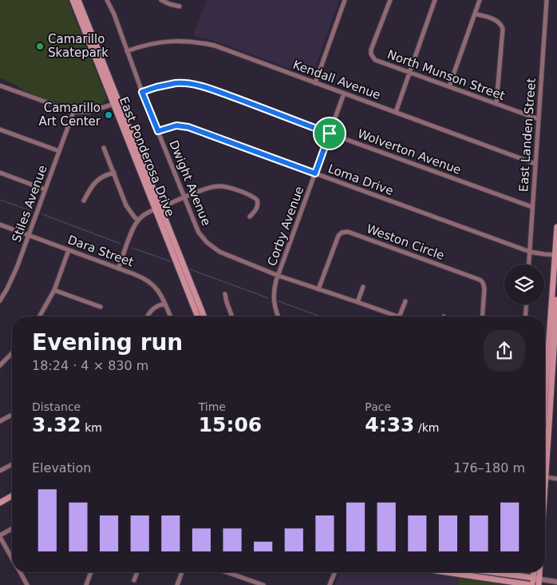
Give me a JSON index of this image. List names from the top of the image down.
{
  "streets": {
    "main road": ["East Ponderosa Drive"],
    "street": [
      "North Munson Street",
      "Kendall Avenue",
      "East Landen Street",
      "Wolverton Avenue",
      "Loma Drive",
      "Dwight Avenue",
      "Stiles Avenue",
      "Corby Avenue",
      "Weston Circle",
      "Dara Street"
    ]
  },
  "crossings": [
    ["North Munson Street", "East Landen Street"],
    ["Kendall Avenue", "East Landen Street"],
    ["Kendall Avenue", "Dwight Avenue"],
    ["Kendall Avenue", "Corby Avenue"],
    ["East Landen Street", "Wolverton Avenue"],
    ["East Landen Street", "Loma Drive"],
    ["Wolverton Avenue", "Dwight Avenue"],
    ["Wolverton Avenue", "Corby Avenue"],
    ["Loma Drive", "Dwight Avenue"],
    ["Loma Drive", "Corby Avenue"],
    ["Dwight Avenue", "Corby Avenue"],
    ["Dwight Avenue", "Weston Circle"],
    ["Stiles Avenue", "Dara Street"]
  ],
  "places": ["Camarillo Skatepark", "Camarillo Art Center"],
  "page": {
    "heading": ["Evening run", "18:24 · 4 × 830 m"],
    "stats": [
      ["Distance", "3.32 km"],
      ["Time", "15:06"],
      ["Pace", "4:33 /km"]
    ],
    "chart": ["Elevation", "176–180 m"]
  }
}
